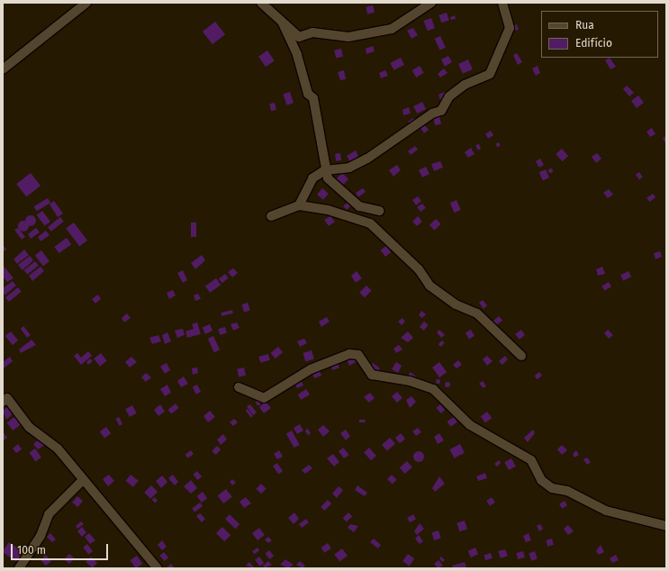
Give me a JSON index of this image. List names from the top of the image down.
{
  "legend": ["Rua", "Edifício"],
  "scale_bar": "100 m"
}
